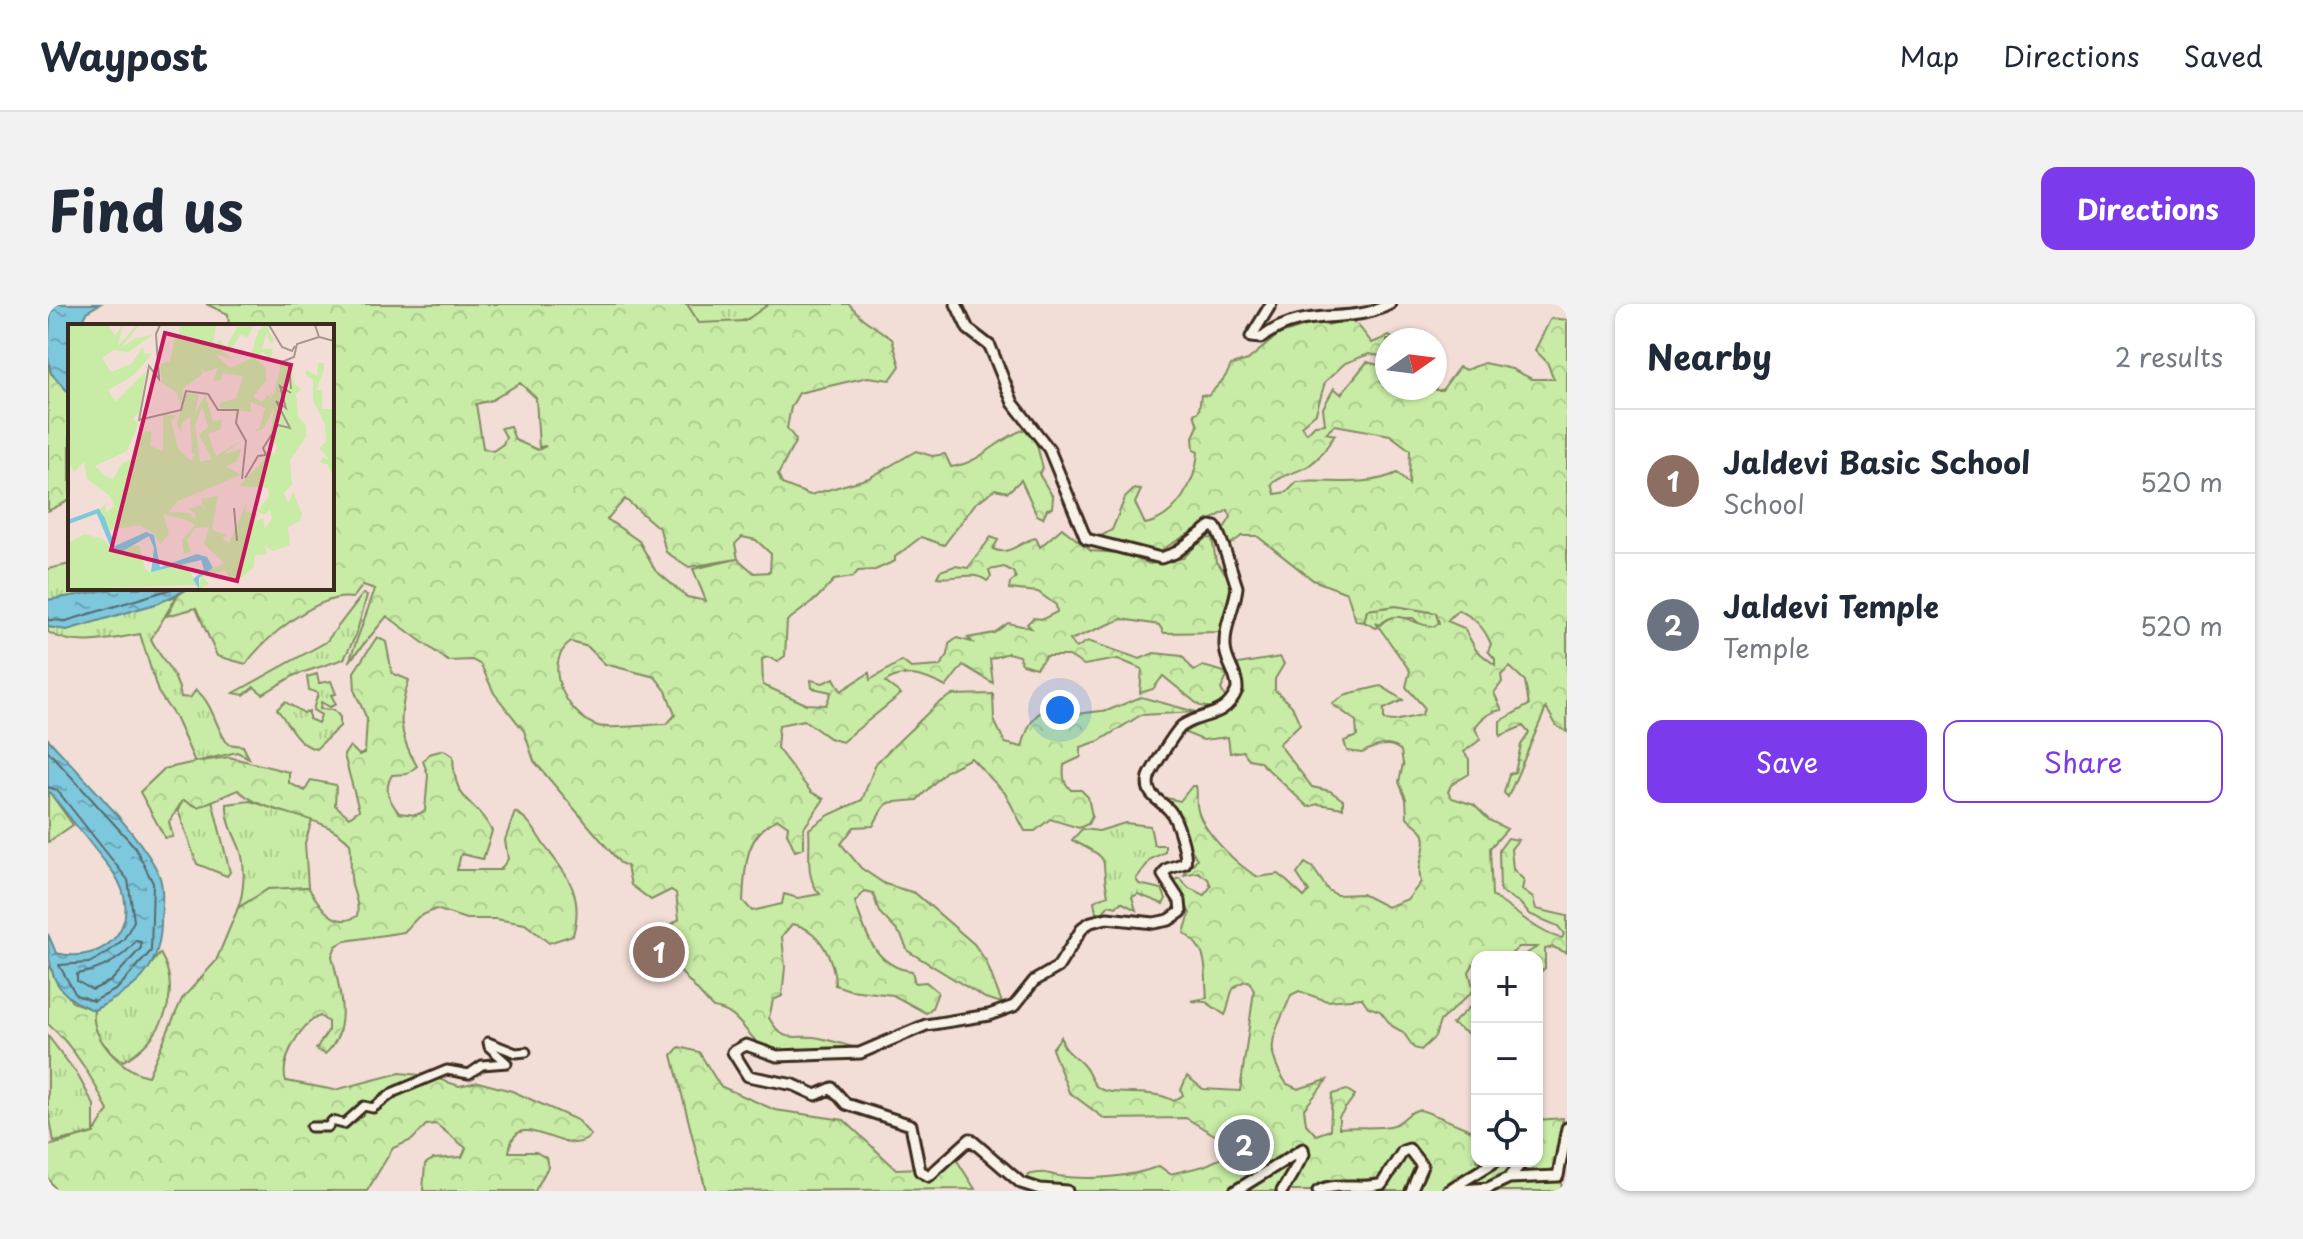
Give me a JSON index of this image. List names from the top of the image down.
{
  "north": "right",
  "page": {
    "header": "Waypost",
    "nav": ["Map", "Directions", "Saved"],
    "title": "Find us",
    "buttons": [
      "Directions",
      ["Save", "Share"]
    ],
    "heading": ["Nearby", "2 results"],
    "list": [
      {
        "mark": "1",
        "name": "Jaldevi Basic School",
        "note": "School",
        "value": "520 m"
      },
      {
        "mark": "2",
        "name": "Jaldevi Temple",
        "note": "Temple",
        "value": "520 m"
      }
    ],
    "pins": ["1", "2"],
    "map_buttons": ["+", "−"]
  }
}
